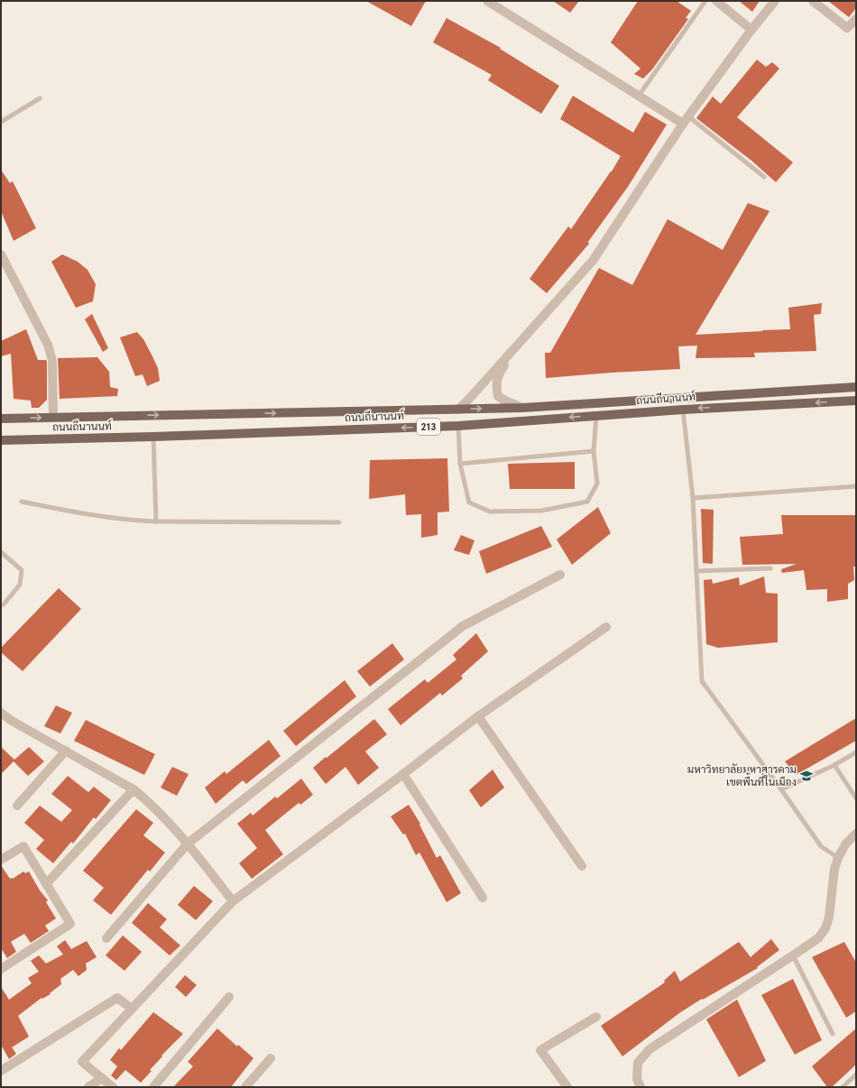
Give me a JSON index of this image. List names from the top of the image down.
{
  "streets": {
    "main road": ["ถนนถีนานนท์", "213"]
  },
  "places": {
    "school or university": ["มหาวิทยาลัยมหาสารคาม เขตพื้นที่ในเมือง"]
  }
}
